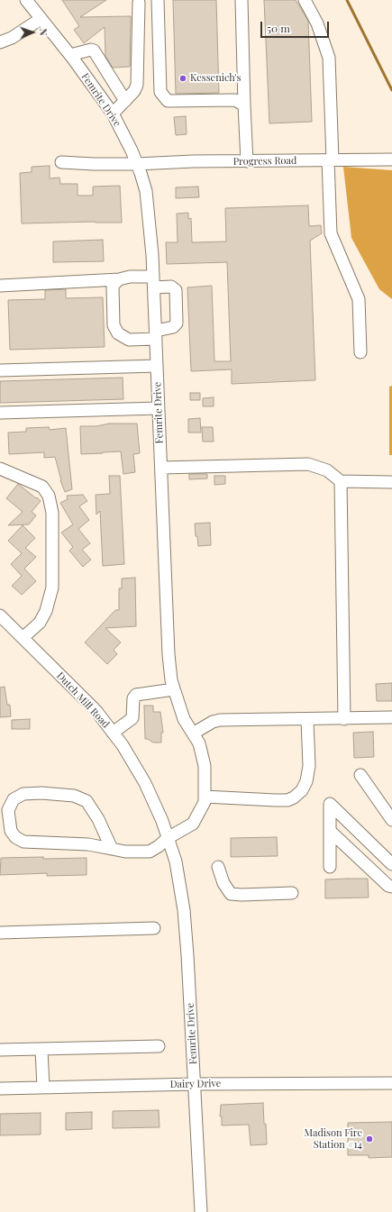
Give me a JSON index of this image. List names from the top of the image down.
{
  "streets": {
    "street": [
      "Femrite Drive",
      "Progress Road",
      "Dutch Mill Road",
      "Dairy Drive"
    ]
  },
  "crossings": [
    ["Femrite Drive", "Progress Road"],
    ["Femrite Drive", "Dutch Mill Road"],
    ["Femrite Drive", "Dairy Drive"]
  ],
  "places": ["Kessenich's", "Madison Fire Station #14"],
  "scale_bar": "50 m",
  "north": "right"
}
